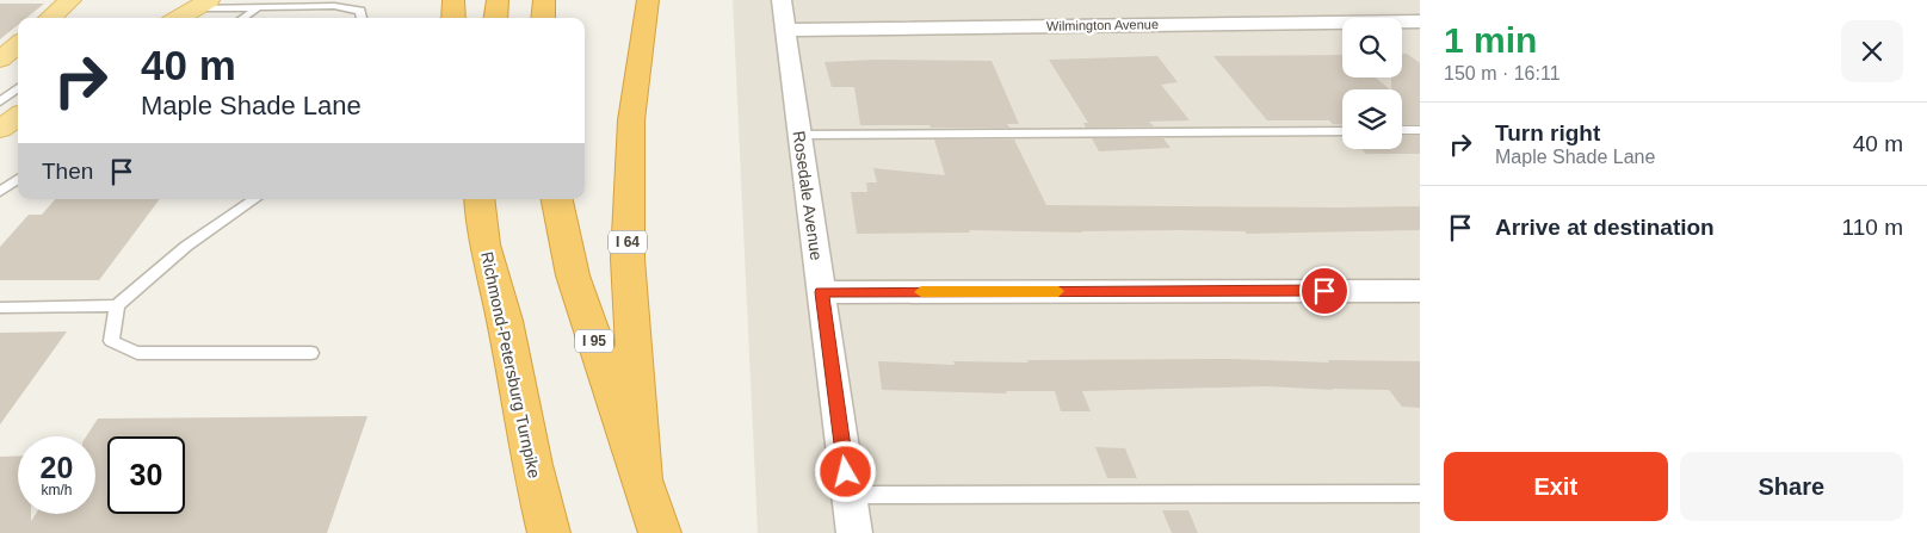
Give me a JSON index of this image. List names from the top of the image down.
{
  "streets": {
    "highway": ["I 64", "I 95", "Richmond-Petersburg Turnpike"],
    "street": ["Wilmington Avenue", "Rosedale Avenue"]
  },
  "crossings": [
    ["Wilmington Avenue", "Rosedale Avenue"],
    ["I 64", "I 95"]
  ],
  "page": {
    "heading": ["1 min", "150 m · 16:11"],
    "turn": ["40 m", "Maple Shade Lane"],
    "list": [
      {
        "name": "Turn right",
        "note": "Maple Shade Lane",
        "value": "40 m"
      },
      {
        "name": "Arrive at destination",
        "value": "110 m"
      }
    ],
    "then": "Then",
    "speed": "20 km/h",
    "limit": "30",
    "buttons": ["Exit", "Share"]
  }
}
